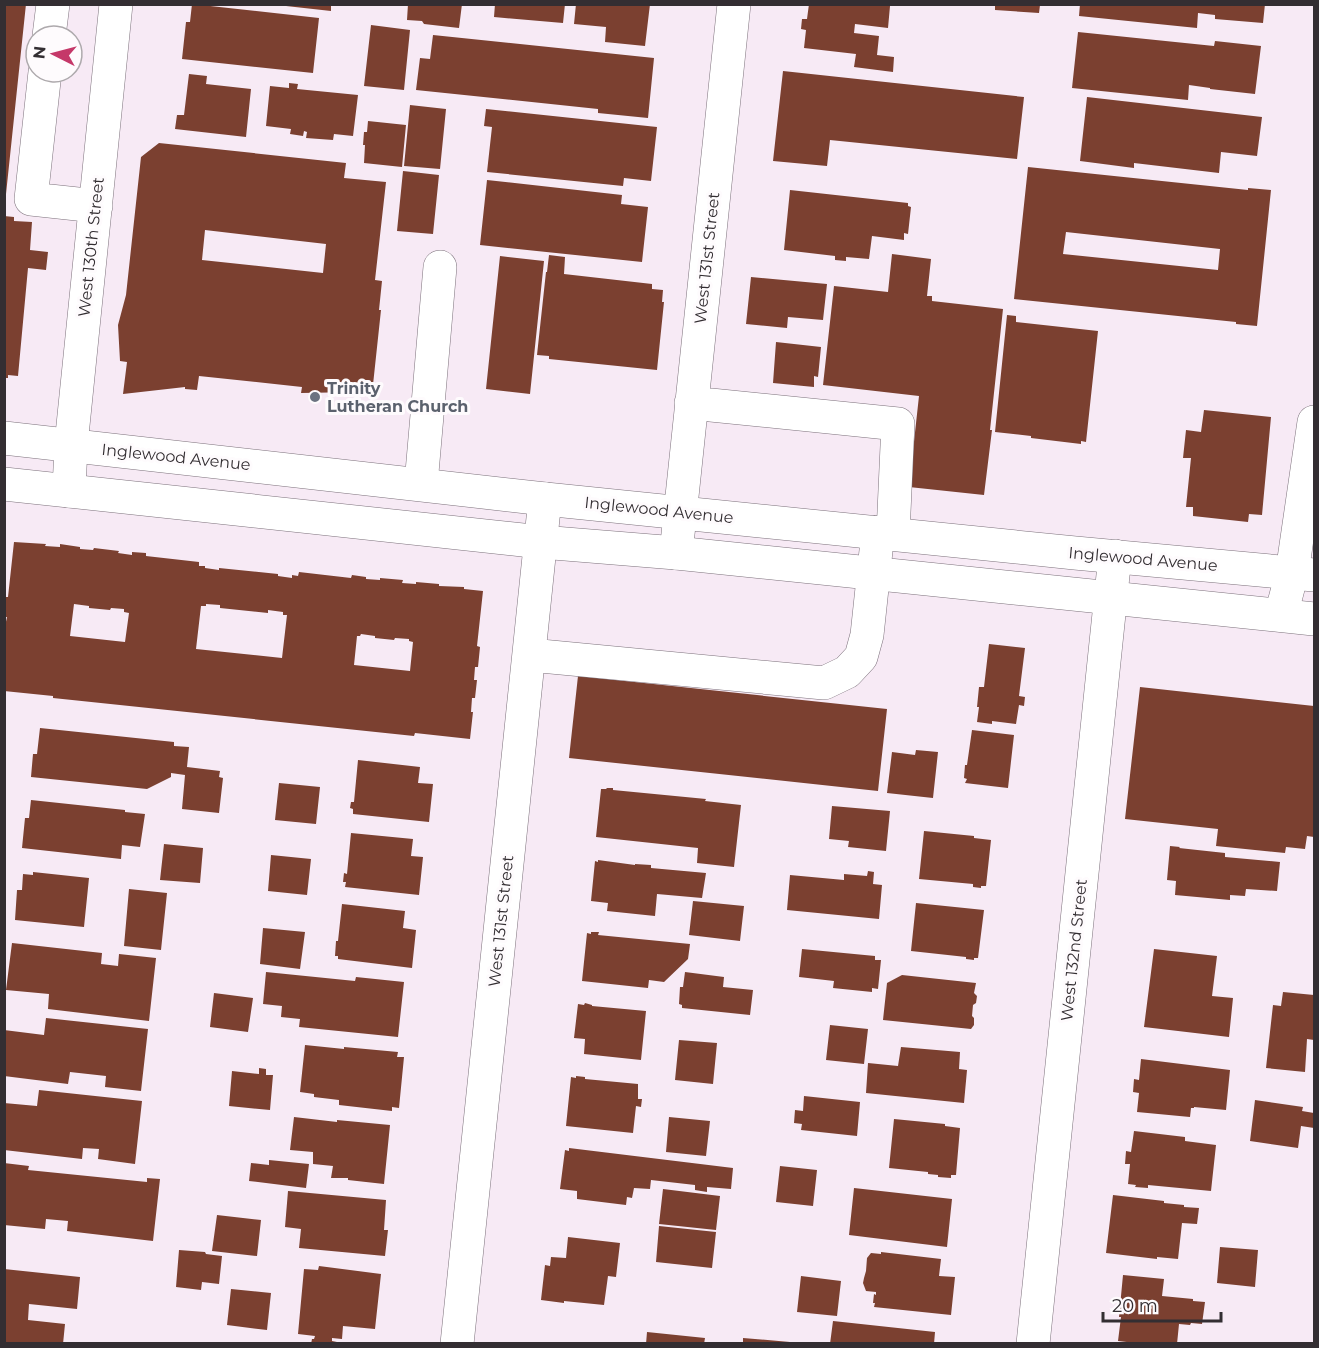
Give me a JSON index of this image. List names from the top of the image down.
{
  "streets": {
    "street": [
      "West 130th Street",
      "West 131st Street",
      "Inglewood Avenue",
      "West 132nd Street"
    ]
  },
  "crossings": [
    ["West 130th Street", "Inglewood Avenue"],
    ["West 131st Street", "Inglewood Avenue"],
    ["Inglewood Avenue", "West 132nd Street"]
  ],
  "places": ["Trinity Lutheran Church"],
  "scale_bar": "20 m",
  "north": "left"
}
